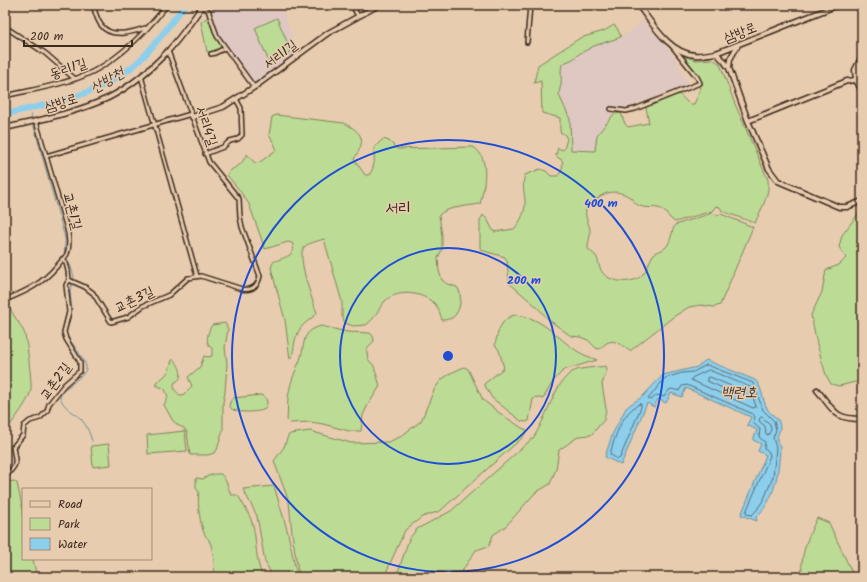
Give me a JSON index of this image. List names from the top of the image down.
{
  "streets": {
    "street": [
      "삼방로",
      "서리1길",
      "동리1길",
      "서리4길",
      "교촌1길",
      "교촌3길",
      "교촌2길"
    ]
  },
  "crossings": [
    ["삼방로", "서리4길"],
    ["삼방로", "교촌1길"],
    ["서리1길", "서리4길"],
    ["서리1길", "교촌1길"],
    ["서리4길", "교촌3길"],
    ["교촌1길", "교촌2길"],
    ["교촌3길", "교촌2길"]
  ],
  "districts": ["서리"],
  "water": ["산방천", "백련호"],
  "legend": ["Road", "Park", "Water"],
  "scale_bar": "200 m",
  "rings": ["400 m", "200 m"]
}
